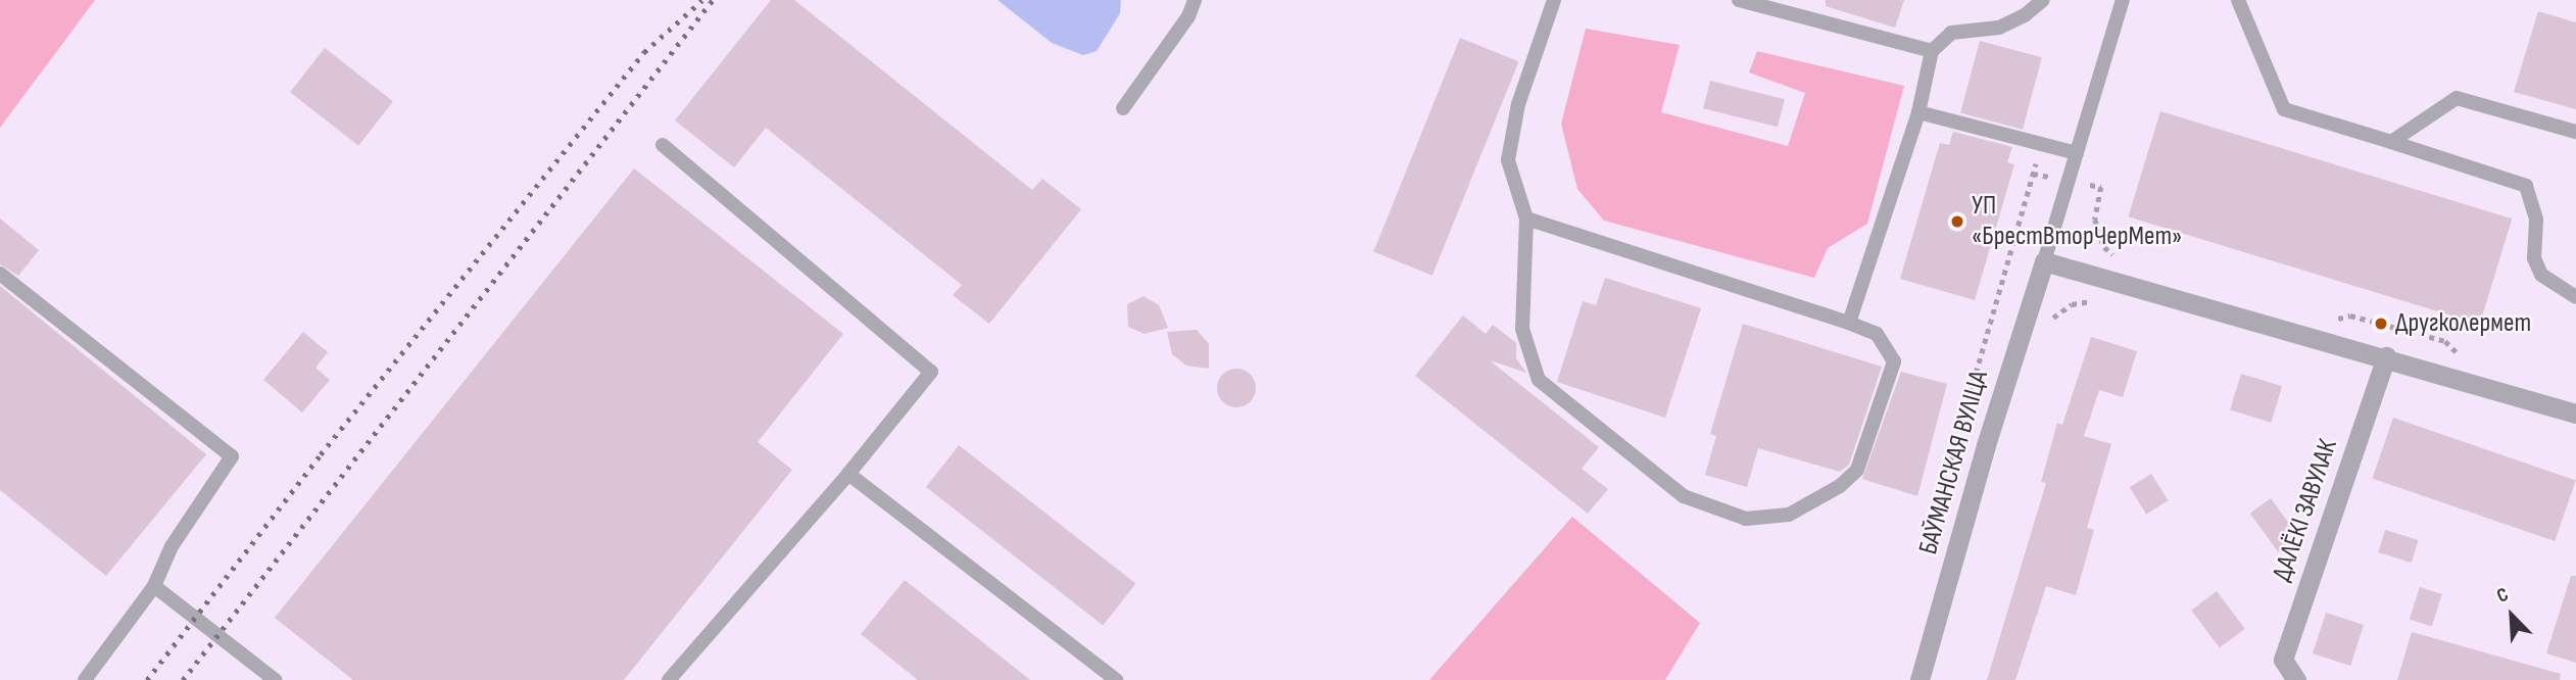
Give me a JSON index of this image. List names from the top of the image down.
{
  "streets": {
    "street": ["БАЎМАНСКАЯ ВУЛІЦА", "ДАЛЁКІ ЗАВУЛАК"]
  },
  "places": ["УП «БрестВторЧерМет»", "Другколермет"],
  "north": "top left"
}
